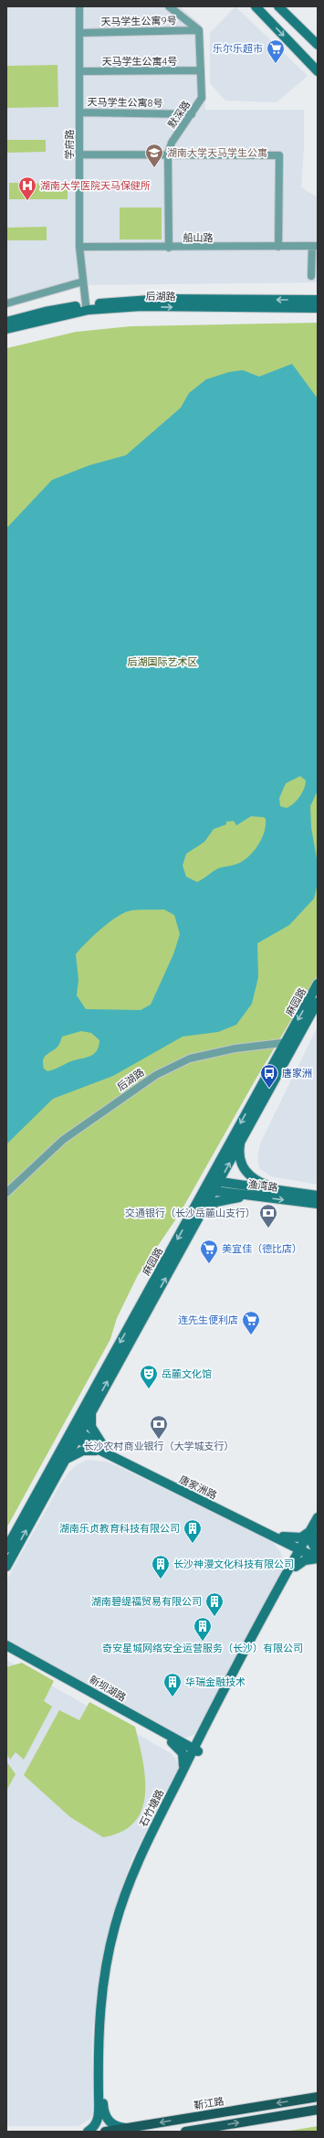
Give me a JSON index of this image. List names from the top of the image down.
{
  "streets": {
    "main road": [
      "后湖路",
      "麻园路",
      "渔湾路",
      "唐家洲路",
      "新坝湖路",
      "石竹塘路",
      "靳江路"
    ],
    "street": [
      "天马学生公寓9号",
      "天马学生公寓4号",
      "天马学生公寓8号",
      "默深路",
      "学府路",
      "船山路"
    ]
  },
  "crossings": [
    ["天马学生公寓9号", "默深路"],
    ["天马学生公寓9号", "学府路"],
    ["天马学生公寓4号", "默深路"],
    ["天马学生公寓4号", "学府路"],
    ["天马学生公寓8号", "默深路"],
    ["天马学生公寓8号", "学府路"],
    ["默深路", "船山路"],
    ["学府路", "船山路"],
    ["学府路", "后湖路"],
    ["后湖路", "麻园路"],
    ["麻园路", "渔湾路"],
    ["麻园路", "唐家洲路"],
    ["唐家洲路", "石竹塘路"],
    ["新坝湖路", "石竹塘路"],
    ["石竹塘路", "靳江路"]
  ],
  "parks": ["后湖国际艺术区"],
  "places": {
    "supermarket": ["乐尔乐超市", "美宜佳（德比店）", "连先生便利店"],
    "school or university": ["湖南大学天马学生公寓"],
    "hospital": ["湖南大学医院天马保健所"],
    "bus stop": ["唐家洲"],
    "bank": ["交通银行（长沙岳麓山支行）", "长沙农村商业银行（大学城支行）"],
    "theatre": ["岳麓文化馆"],
    "building": [
      "湖南乐贞教育科技有限公司",
      "长沙神漫文化科技有限公司",
      "湖南碧缇福贸易有限公司",
      "奇安星城网络安全运营服务（长沙）有限公司",
      "华瑞金融技术"
    ]
  }
}
